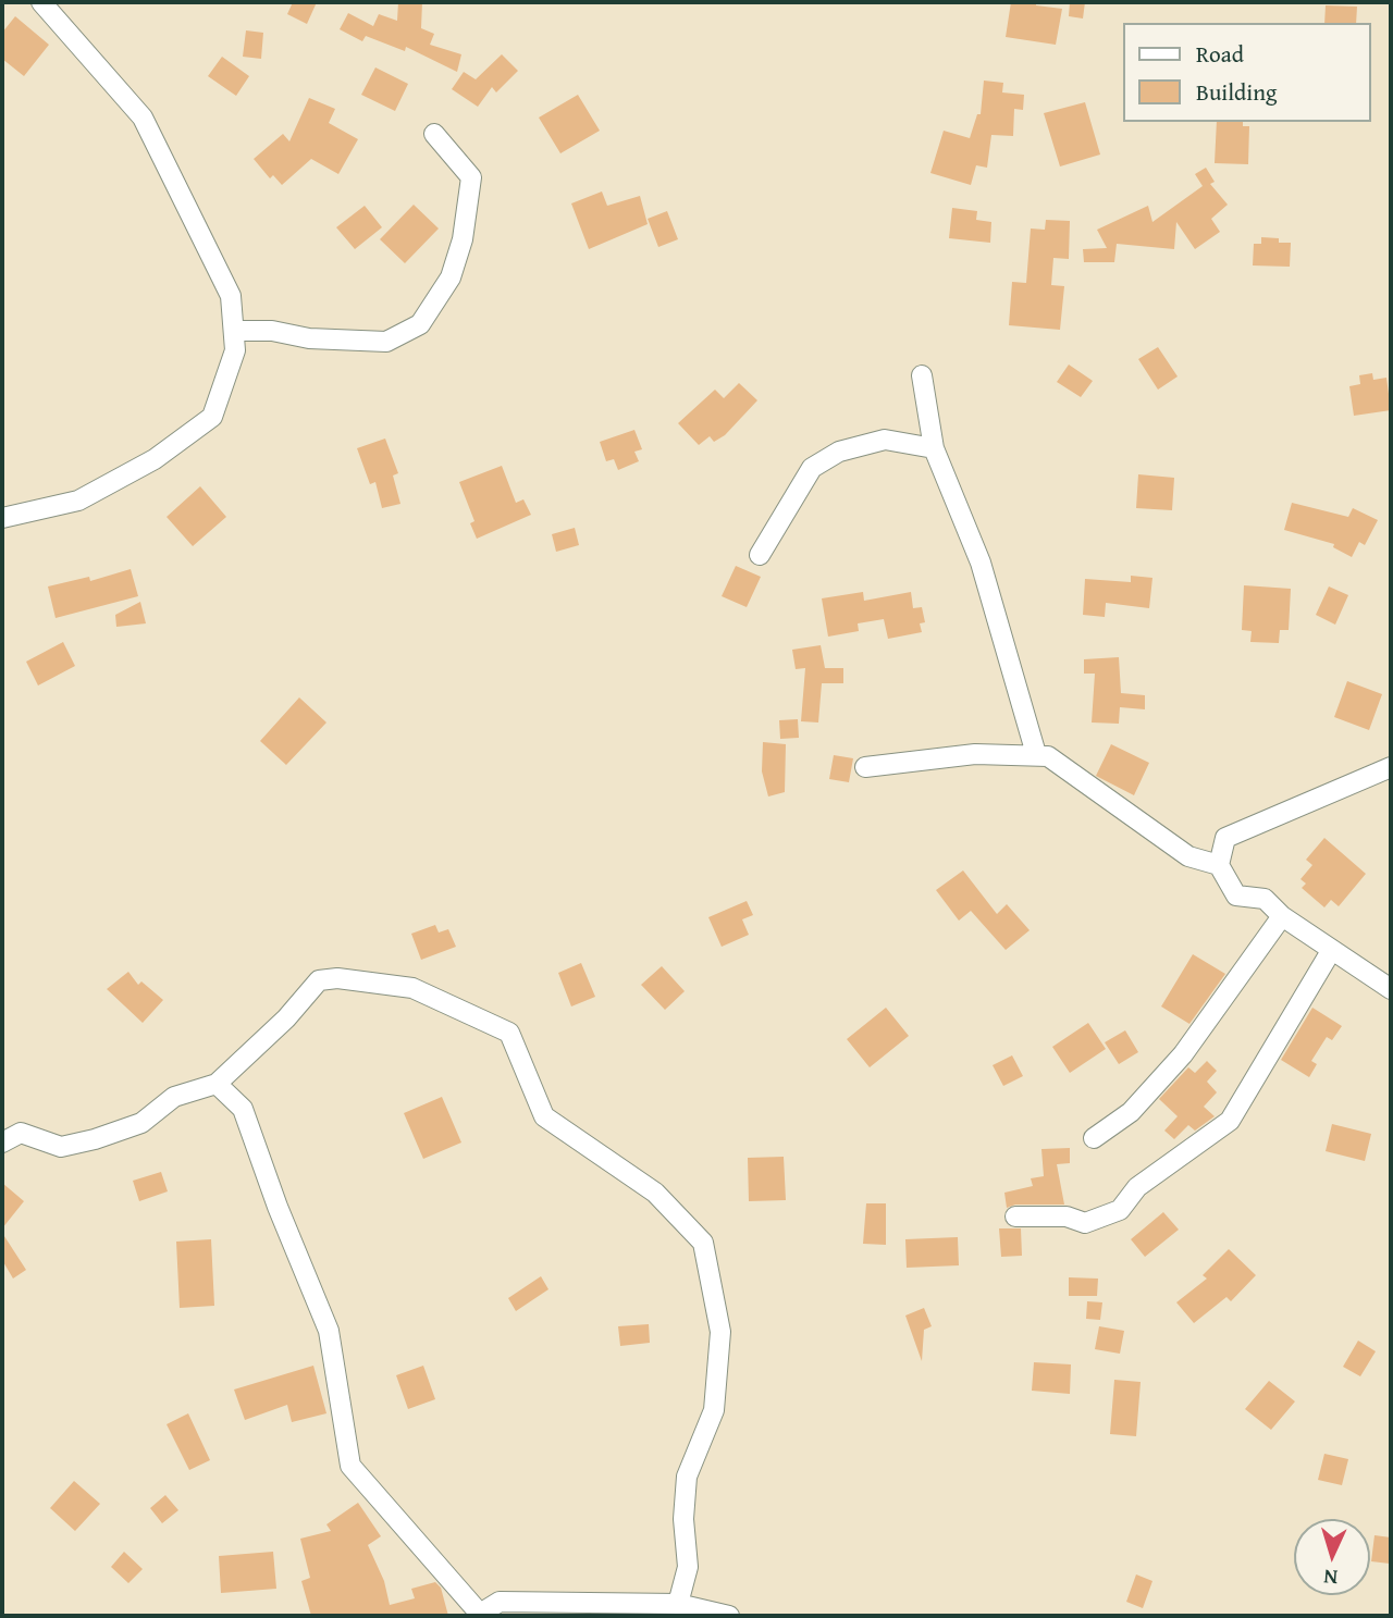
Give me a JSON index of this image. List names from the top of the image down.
{
  "legend": ["Road", "Building"],
  "north": "bottom"
}
